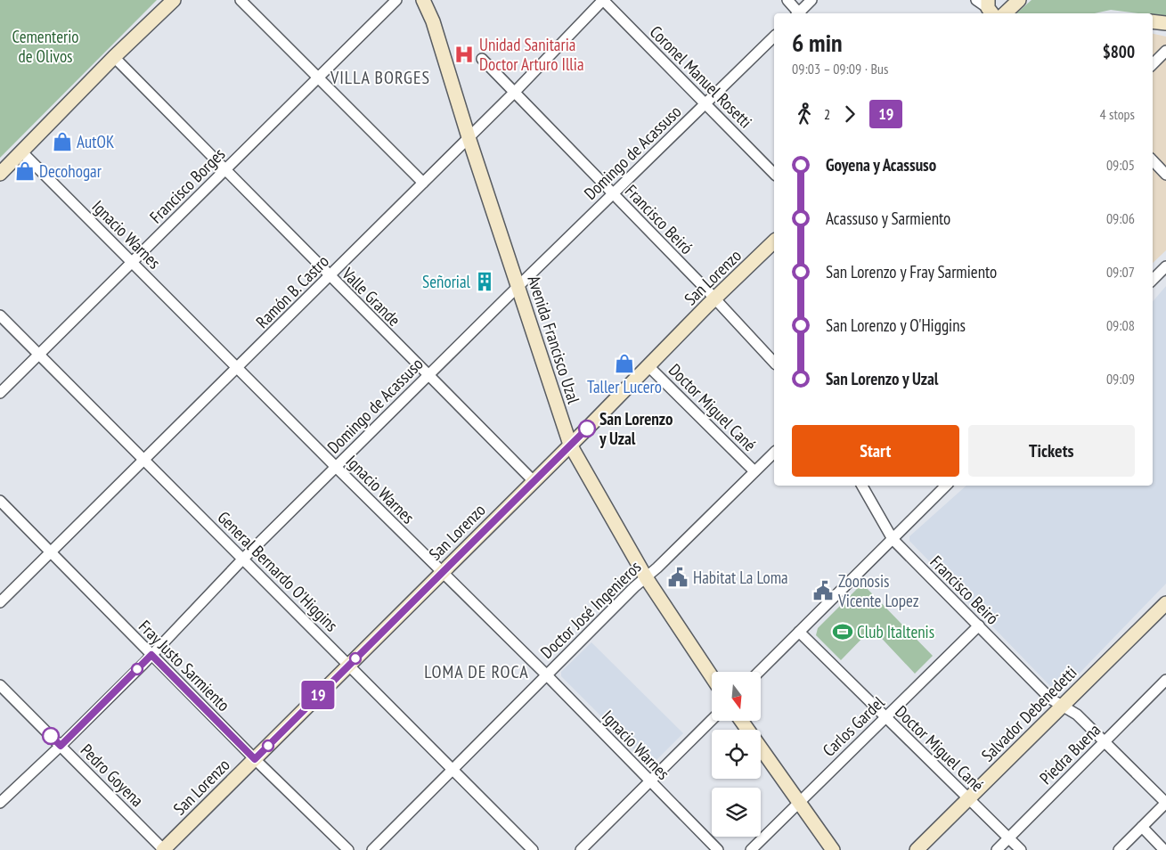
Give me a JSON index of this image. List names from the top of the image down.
{
  "streets": {
    "street": [
      "Coronel Manuel Rosetti",
      "Domingo de Acassuso",
      "Francisco Borges",
      "Francisco Beiró",
      "Ignacio Warnes",
      "San Lorenzo",
      "Ramón B. Castro",
      "Valle Grande",
      "Avenida Francisco Uzal",
      "Doctor Miguel Cané",
      "General Bernardo O'Higgins",
      "Doctor José Ingenieros",
      "Fray Justo Sarmiento",
      "Salvador Debenedetti",
      "Carlos Gardel",
      "Piedra Buena",
      "Pedro Goyena"
    ]
  },
  "crossings": [
    ["Coronel Manuel Rosetti", "Domingo de Acassuso"],
    ["Coronel Manuel Rosetti", "Ramón B. Castro"],
    ["Domingo de Acassuso", "Francisco Beiró"],
    ["Domingo de Acassuso", "Ignacio Warnes"],
    ["Domingo de Acassuso", "Valle Grande"],
    ["Domingo de Acassuso", "Avenida Francisco Uzal"],
    ["Domingo de Acassuso", "General Bernardo O'Higgins"],
    ["Domingo de Acassuso", "Fray Justo Sarmiento"],
    ["Domingo de Acassuso", "Pedro Goyena"],
    ["Francisco Borges", "Ignacio Warnes"],
    ["Francisco Borges", "Valle Grande"],
    ["Francisco Borges", "General Bernardo O'Higgins"],
    ["Francisco Beiró", "San Lorenzo"],
    ["Francisco Beiró", "Ramón B. Castro"],
    ["Francisco Beiró", "Salvador Debenedetti"],
    ["Francisco Beiró", "Carlos Gardel"],
    ["Francisco Beiró", "Piedra Buena"],
    ["Ignacio Warnes", "San Lorenzo"],
    ["Ignacio Warnes", "Ramón B. Castro"],
    ["Ignacio Warnes", "Doctor José Ingenieros"],
    ["San Lorenzo", "Valle Grande"],
    ["San Lorenzo", "Avenida Francisco Uzal"],
    ["San Lorenzo", "Doctor Miguel Cané"],
    ["San Lorenzo", "General Bernardo O'Higgins"],
    ["San Lorenzo", "Fray Justo Sarmiento"],
    ["San Lorenzo", "Pedro Goyena"],
    ["Ramón B. Castro", "Valle Grande"],
    ["Ramón B. Castro", "Avenida Francisco Uzal"],
    ["Ramón B. Castro", "General Bernardo O'Higgins"],
    ["Ramón B. Castro", "Fray Justo Sarmiento"],
    ["Avenida Francisco Uzal", "Doctor José Ingenieros"],
    ["Doctor Miguel Cané", "Doctor José Ingenieros"],
    ["Doctor Miguel Cané", "Salvador Debenedetti"],
    ["Doctor Miguel Cané", "Carlos Gardel"],
    ["Doctor Miguel Cané", "Piedra Buena"],
    ["General Bernardo O'Higgins", "Doctor José Ingenieros"]
  ],
  "districts": ["VILLA BORGES", "LOMA DE ROCA"],
  "parks": ["Cementerio de Olivos"],
  "places": {
    "hospital": ["Unidad Sanitaria Doctor Arturo Illia"],
    "shop": ["AutOK", "Decohogar", "Taller Lucero"],
    "building": ["Señorial"],
    "other": ["San Lorenzo y Uzal"],
    "public building": ["Habitat La Loma", "Zoonosis Vicente Lopez"],
    "sports": ["Club Italtenis"]
  },
  "lines": ["bus line 19"],
  "north": "bottom",
  "page": {
    "on_map": "19",
    "heading": ["6 min", "09:03 – 09:09 · Bus", "$800"],
    "legs": ["2", "19", "4 stops"],
    "list": [
      {
        "name": "Goyena y Acassuso",
        "value": "09:05"
      },
      {
        "name": "Acassuso y Sarmiento",
        "value": "09:06"
      },
      {
        "name": "San Lorenzo y Fray Sarmiento",
        "value": "09:07"
      },
      {
        "name": "San Lorenzo y O'Higgins",
        "value": "09:08"
      },
      {
        "name": "San Lorenzo y Uzal",
        "value": "09:09"
      }
    ],
    "buttons": ["Start", "Tickets"]
  }
}
